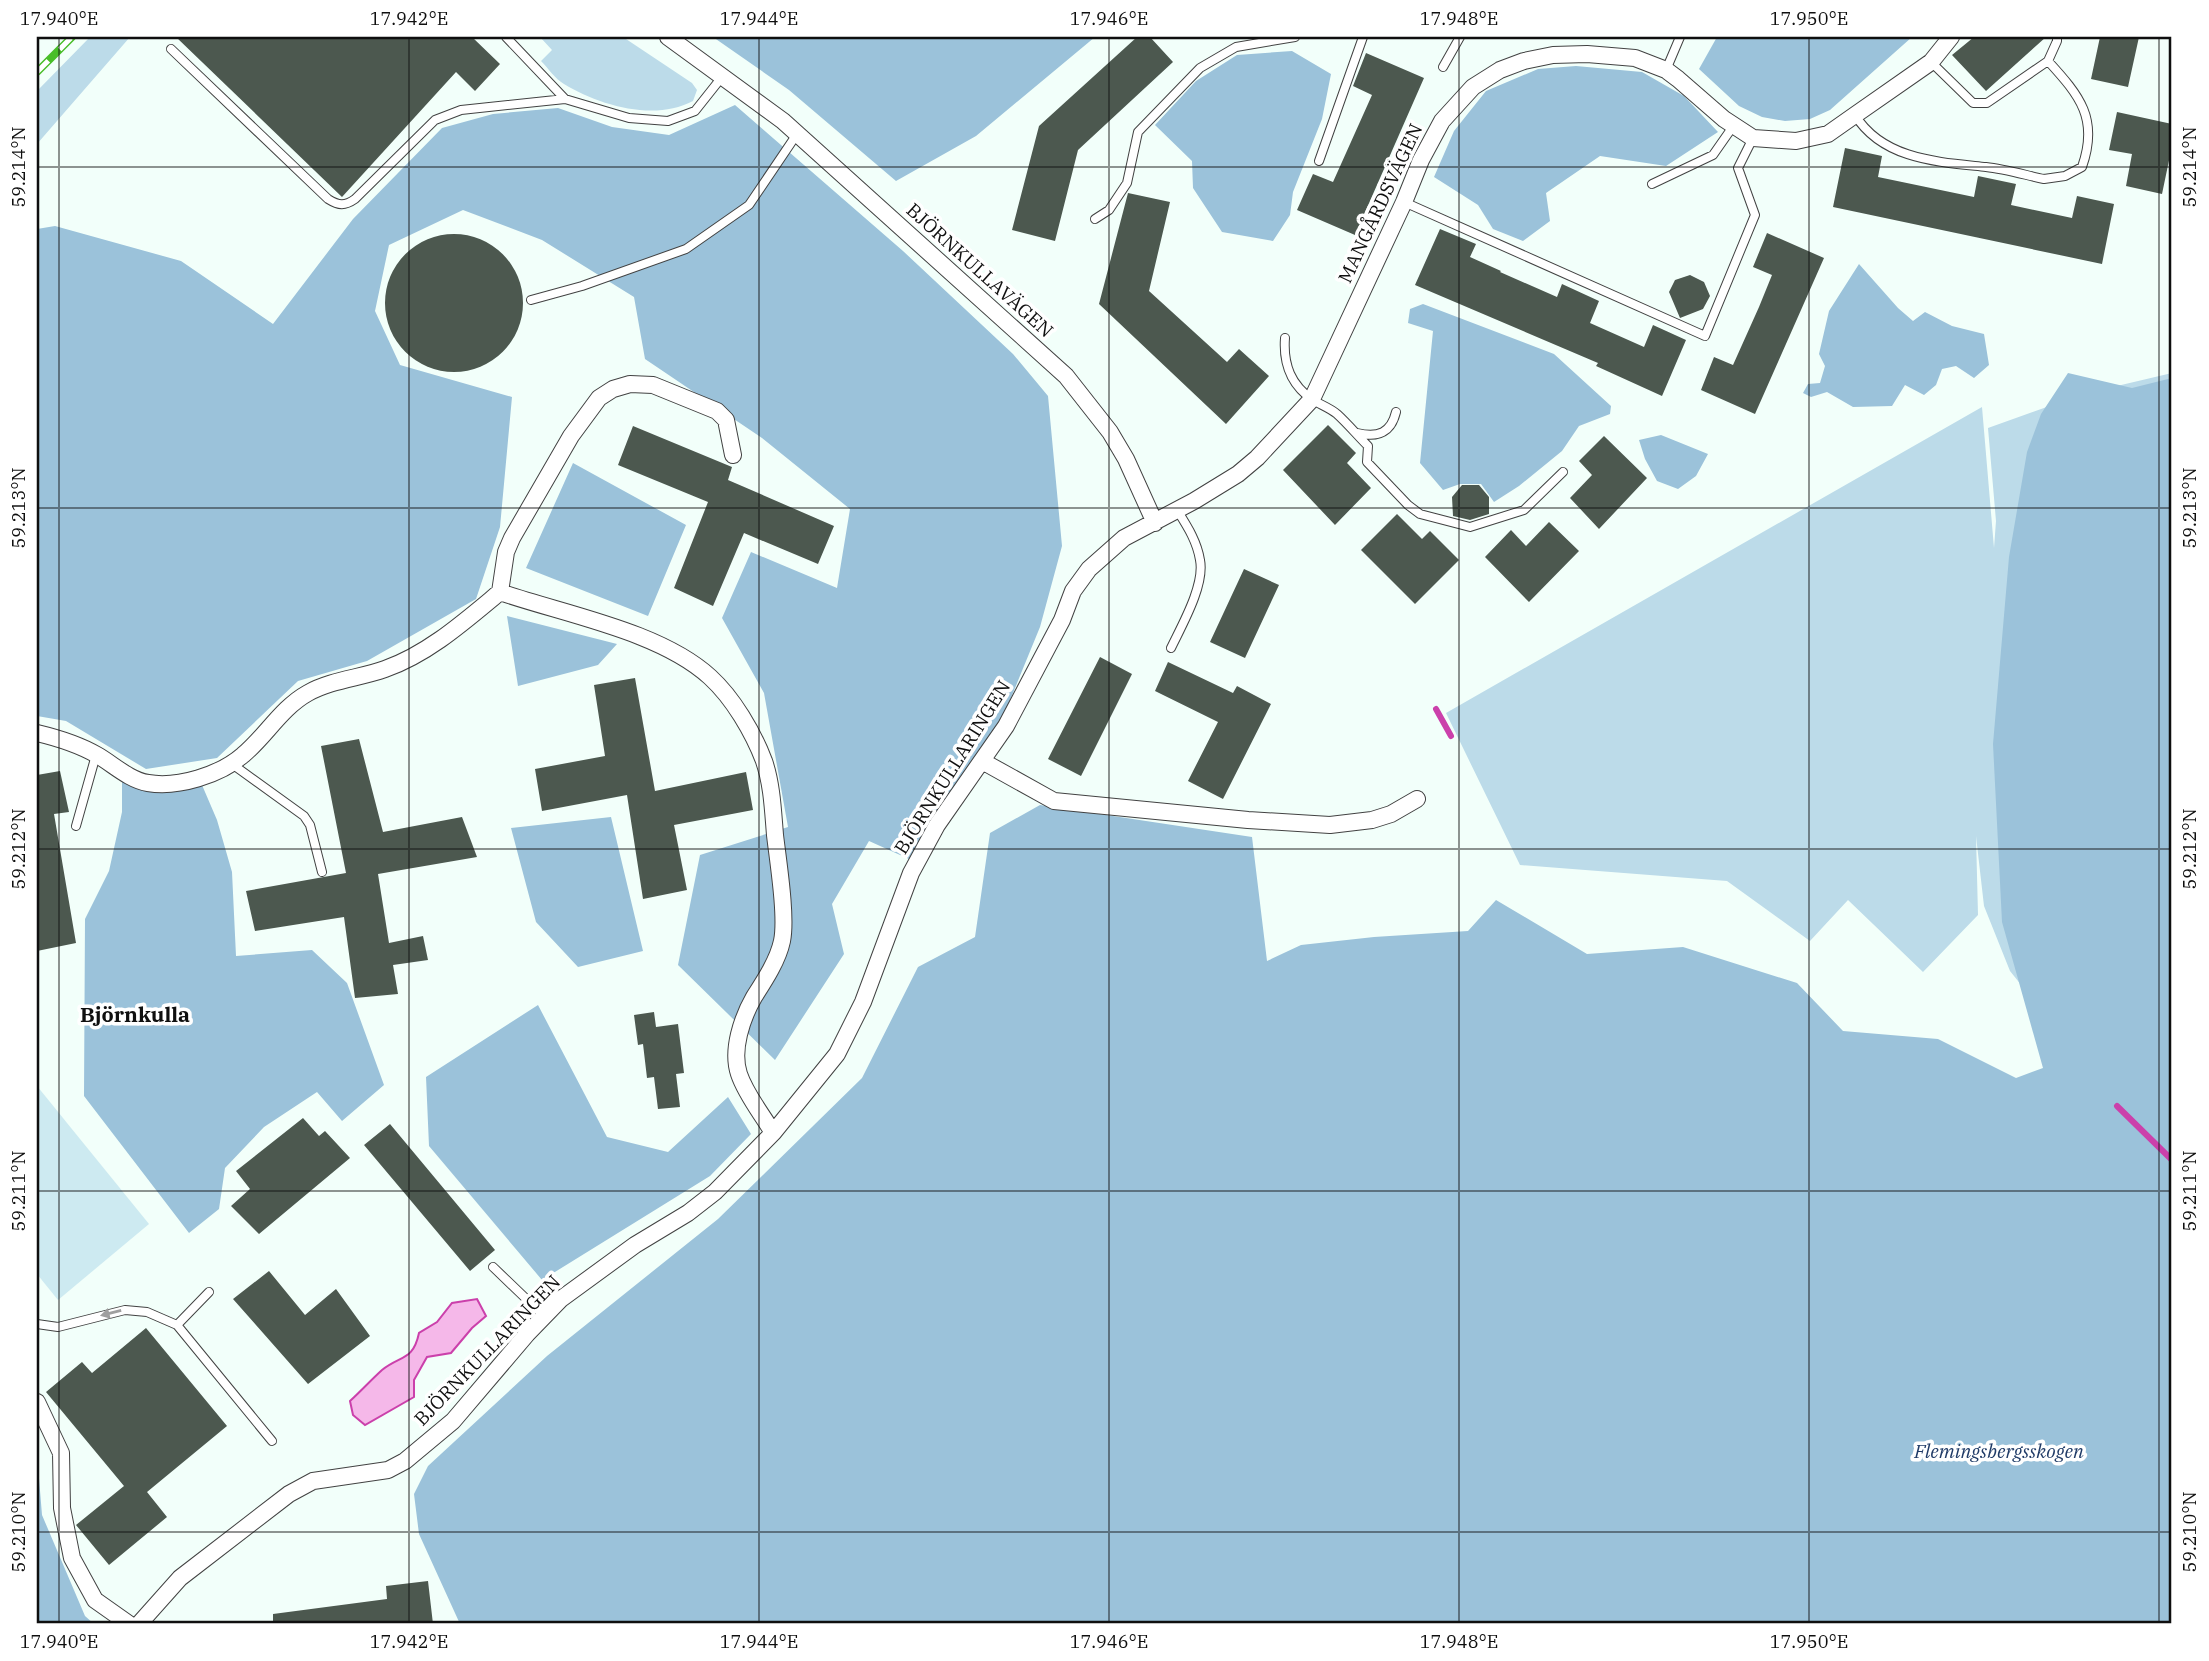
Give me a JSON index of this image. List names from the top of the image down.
{
  "streets": {
    "street": ["MANGÅRDSVÄGEN", "BJÖRNKULLAVÄGEN", "BJÖRNKULLARINGEN"]
  },
  "crossings": [
    ["MANGÅRDSVÄGEN", "BJÖRNKULLAVÄGEN"],
    ["MANGÅRDSVÄGEN", "BJÖRNKULLARINGEN"],
    ["BJÖRNKULLAVÄGEN", "BJÖRNKULLARINGEN"]
  ],
  "districts": ["Björnkulla"],
  "parks": ["Flemingsbergsskogen"],
  "coordinates": [
    "17.940°E",
    "17.942°E",
    "17.944°E",
    "17.946°E",
    "17.948°E",
    "17.950°E",
    "59.214°N",
    "59.213°N",
    "59.212°N",
    "59.211°N",
    "59.210°N"
  ]
}
